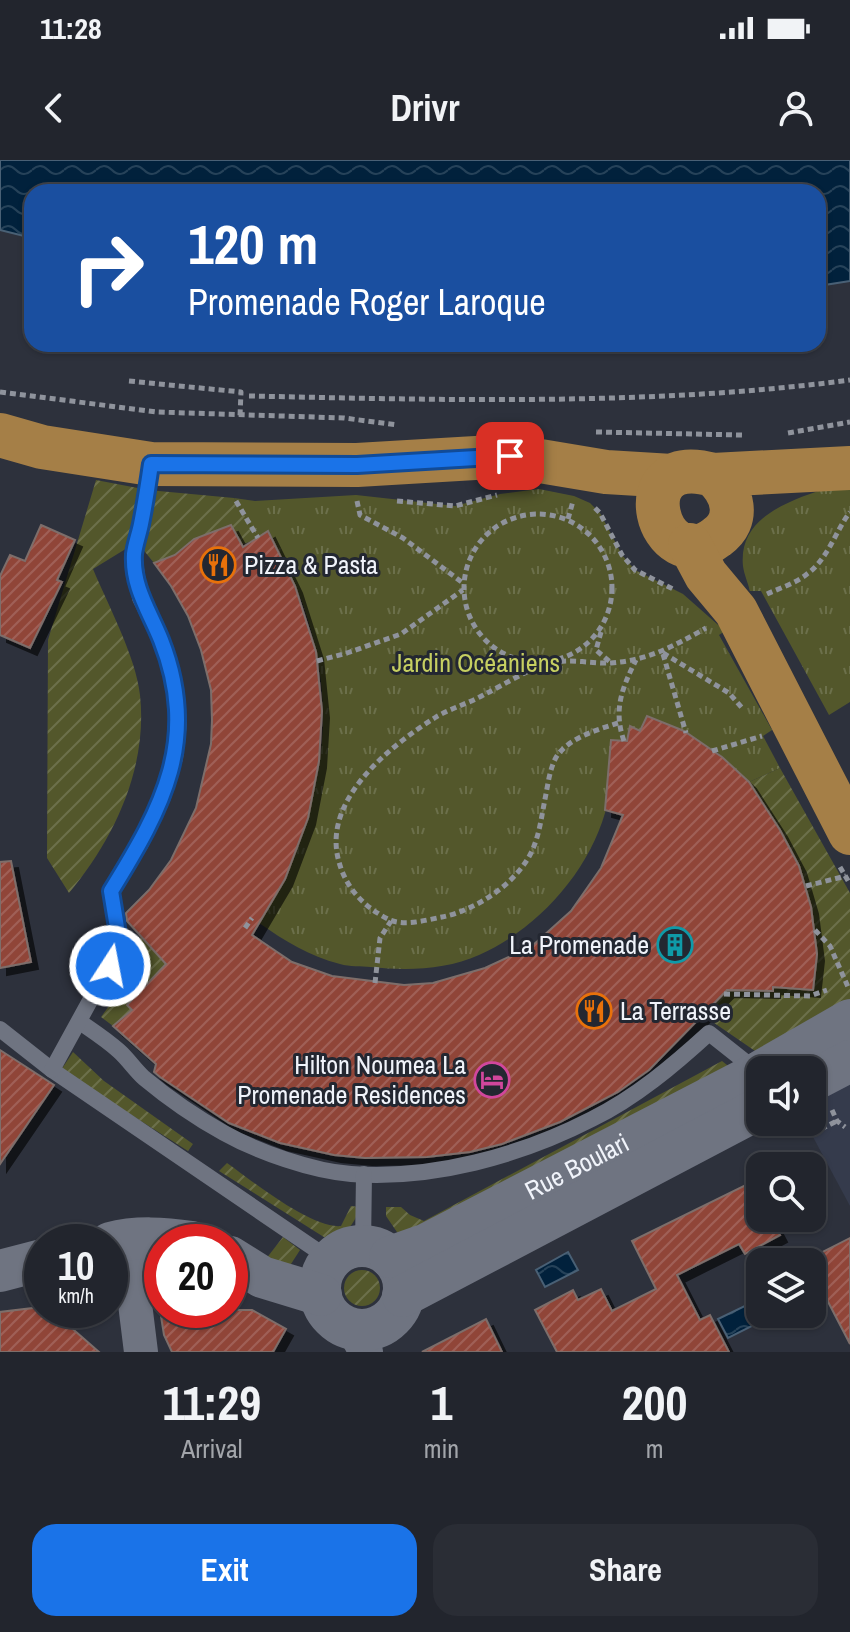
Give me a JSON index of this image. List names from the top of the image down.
{
  "streets": {
    "street": ["Rue Boulari"]
  },
  "parks": ["Jardin Océaniens"],
  "places": {
    "restaurant": ["Pizza & Pasta", "La Terrasse"],
    "building": ["La Promenade"],
    "hotel": ["Hilton Noumea La Promenade Residences"]
  },
  "page": {
    "status": "11:28",
    "header": "Drivr",
    "turn": ["120 m", "Promenade Roger Laroque"],
    "speed": "10 km/h",
    "limit": "20",
    "eta": [
      "11:29",
      "Arrival",
      "1",
      "min",
      "200",
      "m"
    ],
    "buttons": ["Exit", "Share"]
  }
}
